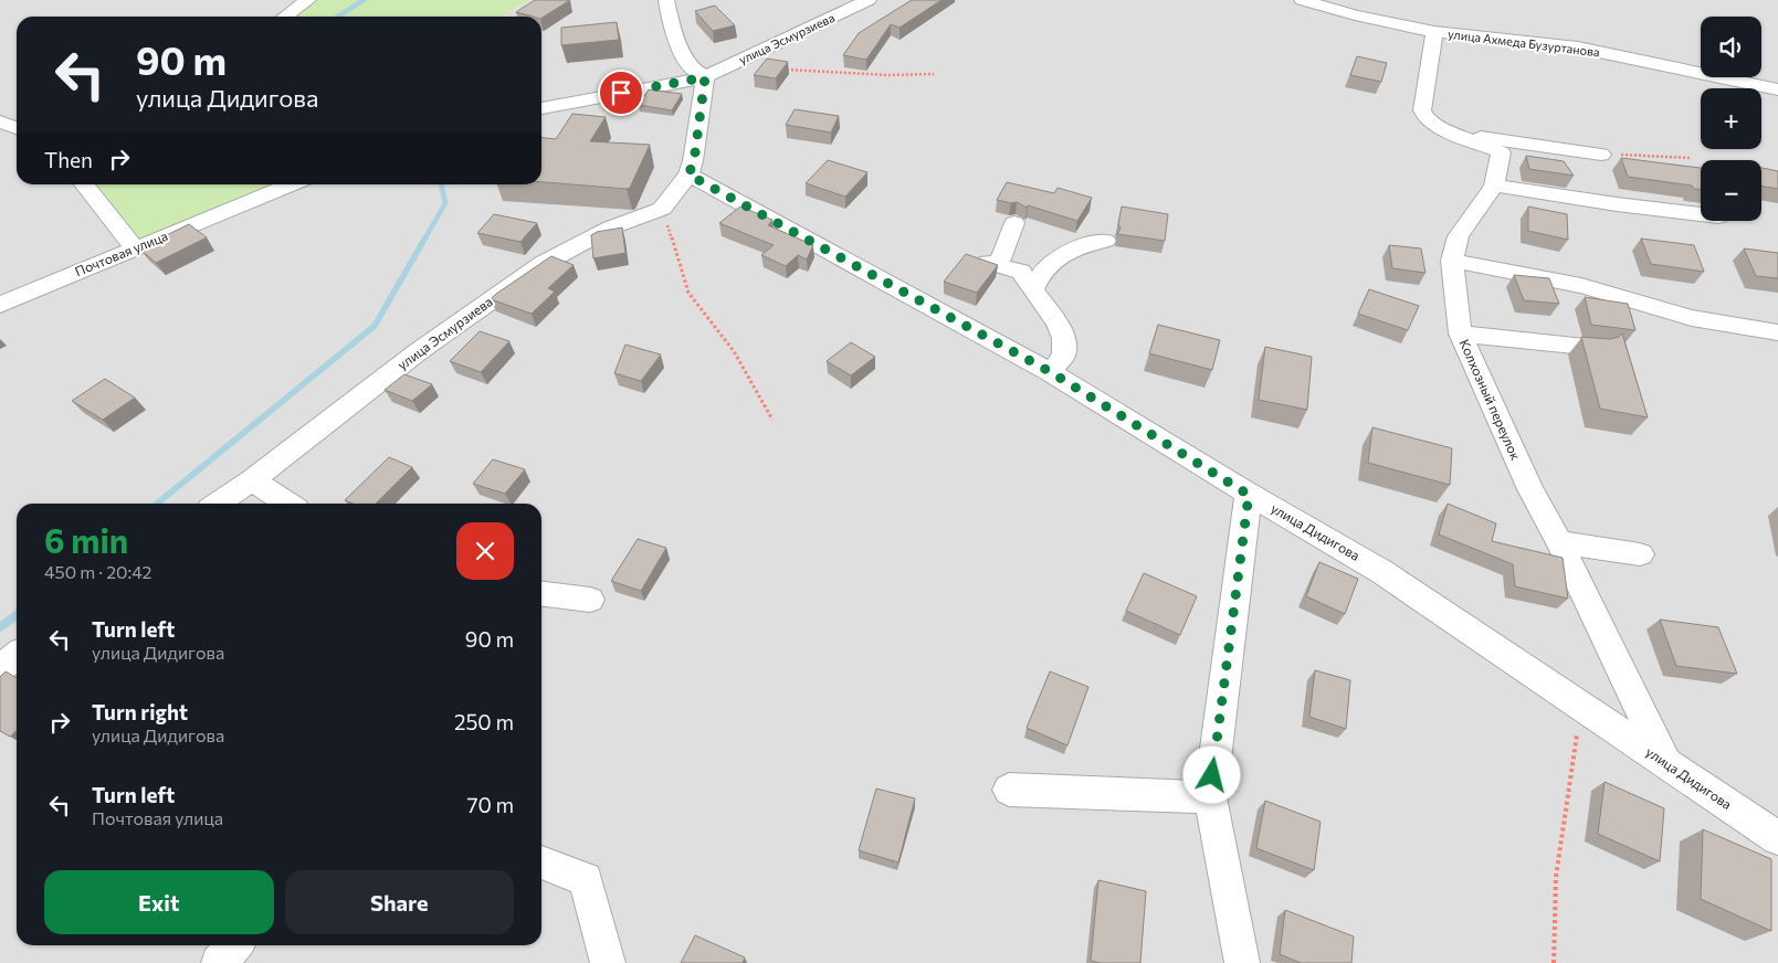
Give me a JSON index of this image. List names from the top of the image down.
{
  "streets": {
    "street": [
      "улица Эсмурзиева",
      "улица Ахмеда Бузуртанова",
      "Почтовая улица",
      "Колхозный переулок",
      "улица Дидигова"
    ]
  },
  "crossings": [
    ["улица Ахмеда Бузуртанова", "Колхозный переулок"],
    ["Колхозный переулок", "улица Дидигова"]
  ],
  "page": {
    "map_buttons": ["+", "−"],
    "turn": ["90 m", "улица Дидигова"],
    "then": "Then",
    "heading": ["6 min", "450 m · 20:42"],
    "list": [
      {
        "name": "Turn left",
        "note": "улица Дидигова",
        "value": "90 m"
      },
      {
        "name": "Turn right",
        "note": "улица Дидигова",
        "value": "250 m"
      },
      {
        "name": "Turn left",
        "note": "Почтовая улица",
        "value": "70 m"
      }
    ],
    "buttons": ["Exit", "Share"]
  }
}
